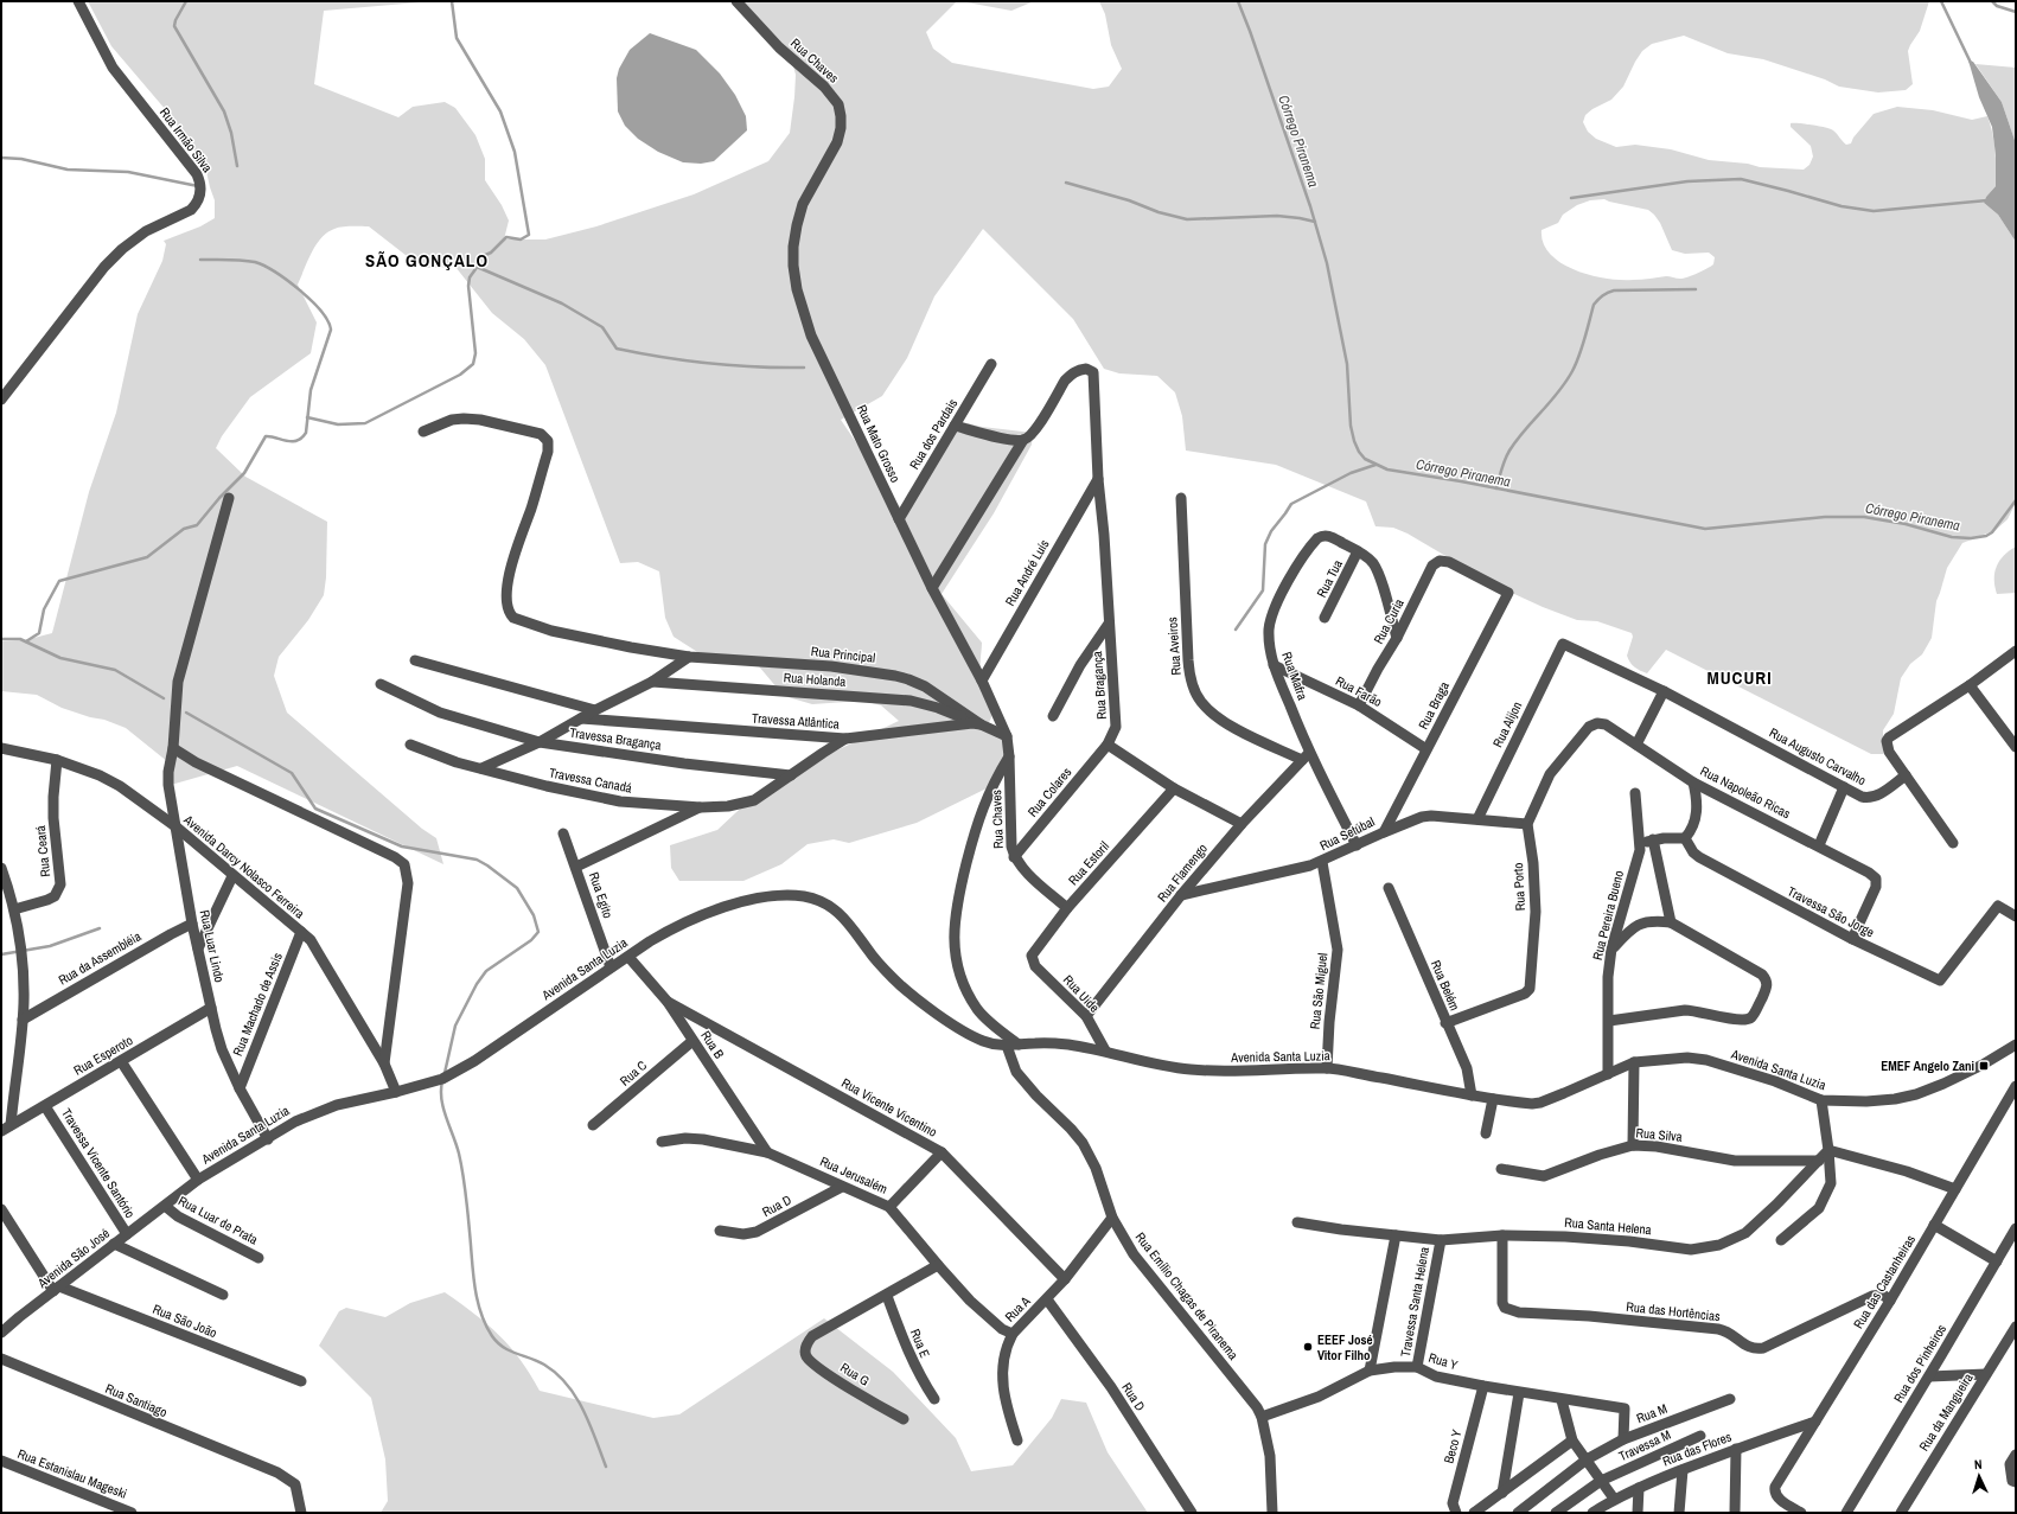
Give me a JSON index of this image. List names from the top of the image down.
{
  "streets": {
    "street": [
      "Rua Chaves",
      "Rua Irmão Silva",
      "Rua dos Pardais",
      "Rua Mato Grosso",
      "Rua André Luís",
      "Rua Tua",
      "Rua Curia",
      "Rua Aveiros",
      "Rua Principal",
      "Rua Mafra",
      "Rua Holanda",
      "Rua Bragança",
      "Rua Farão",
      "Rua Braga",
      "Travessa Atlântica",
      "Rua Alijon",
      "Travessa Bragança",
      "Rua Augusto Carvalho",
      "Travessa Canadá",
      "Rua Colares",
      "Rua Napoleão Ricas",
      "Rua Setúbal",
      "Rua Ceará",
      "Rua Estoril",
      "Avenida Darcy Nolasco Ferreira",
      "Rua Flamengo",
      "Rua Porto",
      "Rua Egito",
      "Travessa São Jorge",
      "Rua Pereira Bueno",
      "Rua Luar Lindo",
      "Rua da Assembléia",
      "Avenida Santa Luzia",
      "Rua Belém",
      "Rua São Miguel",
      "Rua Uide",
      "Rua Machado de Assis",
      "Rua B",
      "Rua Esperoto",
      "Rua C",
      "Rua Vicente Vicentino",
      "Rua Silva",
      "Travessa Vicente Santório",
      "Rua Jerusalém",
      "Rua D",
      "Rua Luar de Prata",
      "Rua Santa Helena",
      "Avenida São José",
      "Rua das Castanheiras",
      "Rua Emílio Chagas de Piranema",
      "Travessa Santa Helena",
      "Rua A",
      "Rua das Hortências",
      "Rua São João",
      "Rua E",
      "Rua Y",
      "Rua dos Pinheiros",
      "Rua G",
      "Rua Santiago",
      "Rua da Mangueira",
      "Rua M",
      "Travessa M",
      "Beco Y",
      "Rua das Flores",
      "Rua Estanislau Mageski"
    ]
  },
  "crossings": [
    ["Rua Chaves", "Rua Mato Grosso"],
    ["Rua Chaves", "Travessa Atlântica"],
    ["Rua Chaves", "Rua Colares"],
    ["Rua Chaves", "Rua Estoril"],
    ["Rua dos Pardais", "Rua Mato Grosso"],
    ["Rua Mato Grosso", "Rua André Luís"],
    ["Rua Mato Grosso", "Travessa Atlântica"],
    ["Rua André Luís", "Rua Bragança"],
    ["Rua Tua", "Rua Curia"],
    ["Rua Tua", "Rua Mafra"],
    ["Rua Tua", "Rua Farão"],
    ["Rua Curia", "Rua Mafra"],
    ["Rua Curia", "Rua Farão"],
    ["Rua Curia", "Rua Braga"],
    ["Rua Aveiros", "Rua Mafra"],
    ["Rua Aveiros", "Rua Flamengo"],
    ["Rua Principal", "Rua Holanda"],
    ["Rua Principal", "Travessa Atlântica"],
    ["Rua Mafra", "Rua Farão"],
    ["Rua Mafra", "Rua Flamengo"],
    ["Rua Holanda", "Travessa Atlântica"],
    ["Rua Bragança", "Rua Colares"],
    ["Rua Farão", "Rua Braga"],
    ["Rua Braga", "Rua Setúbal"],
    ["Rua Alijon", "Rua Augusto Carvalho"],
    ["Rua Alijon", "Rua Setúbal"],
    ["Travessa Bragança", "Travessa Canadá"],
    ["Rua Napoleão Ricas", "Rua Setúbal"],
    ["Rua Napoleão Ricas", "Rua Porto"],
    ["Rua Napoleão Ricas", "Travessa São Jorge"],
    ["Rua Setúbal", "Rua Flamengo"],
    ["Rua Setúbal", "Rua Porto"],
    ["Rua Setúbal", "Rua São Miguel"],
    ["Rua Ceará", "Avenida Darcy Nolasco Ferreira"],
    ["Rua Estoril", "Rua Uide"],
    ["Avenida Darcy Nolasco Ferreira", "Rua Luar Lindo"],
    ["Avenida Darcy Nolasco Ferreira", "Avenida Santa Luzia"],
    ["Avenida Darcy Nolasco Ferreira", "Rua Machado de Assis"],
    ["Rua Flamengo", "Rua Uide"],
    ["Rua Porto", "Rua Belém"],
    ["Rua Egito", "Avenida Santa Luzia"],
    ["Rua Pereira Bueno", "Avenida Santa Luzia"],
    ["Rua Luar Lindo", "Rua da Assembléia"],
    ["Rua Luar Lindo", "Avenida Santa Luzia"],
    ["Rua Luar Lindo", "Rua Machado de Assis"],
    ["Rua Luar Lindo", "Rua Esperoto"],
    ["Avenida Santa Luzia", "Rua Belém"],
    ["Avenida Santa Luzia", "Rua São Miguel"],
    ["Avenida Santa Luzia", "Rua Uide"],
    ["Avenida Santa Luzia", "Rua B"],
    ["Avenida Santa Luzia", "Rua Luar de Prata"],
    ["Avenida Santa Luzia", "Avenida São José"],
    ["Avenida Santa Luzia", "Rua Emílio Chagas de Piranema"],
    ["Rua B", "Rua C"],
    ["Rua B", "Rua Vicente Vicentino"],
    ["Rua B", "Rua Jerusalém"],
    ["Rua Esperoto", "Travessa Vicente Santório"],
    ["Rua Vicente Vicentino", "Rua A"],
    ["Rua Silva", "Rua Santa Helena"],
    ["Travessa Vicente Santório", "Avenida São José"],
    ["Rua Jerusalém", "Rua D"],
    ["Rua Jerusalém", "Rua A"],
    ["Rua D", "Rua A"],
    ["Rua Luar de Prata", "Avenida São José"],
    ["Rua Santa Helena", "Travessa Santa Helena"],
    ["Rua Santa Helena", "Rua das Hortências"],
    ["Avenida São José", "Rua São João"],
    ["Rua das Castanheiras", "Rua das Hortências"],
    ["Rua das Castanheiras", "Rua das Flores"],
    ["Rua Emílio Chagas de Piranema", "Rua A"],
    ["Rua Emílio Chagas de Piranema", "Rua Y"],
    ["Travessa Santa Helena", "Rua Y"],
    ["Rua E", "Rua G"],
    ["Rua Y", "Rua M"],
    ["Rua Y", "Beco Y"]
  ],
  "districts": ["SÃO GONÇALO", "MUCURI"],
  "water": ["Córrego Piranema"],
  "places": {
    "transit": ["EMEF Angelo Zani"],
    "other": ["EEEF José Vitor Filho"]
  },
  "north": "top"
}
